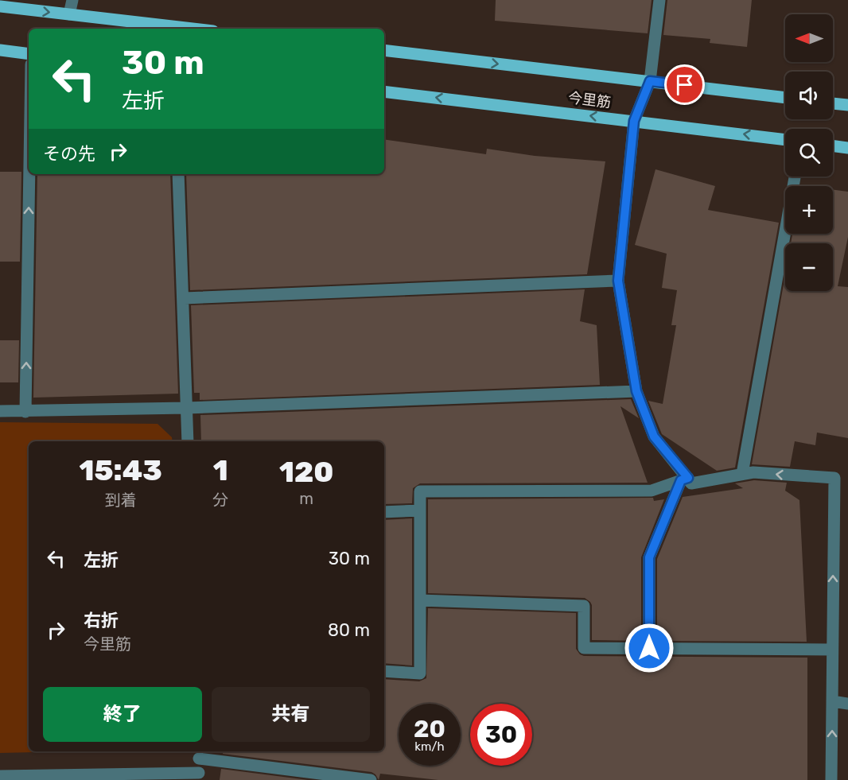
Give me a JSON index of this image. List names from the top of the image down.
{
  "streets": {
    "main road": ["今里筋"]
  },
  "north": "left",
  "page": {
    "map_buttons": ["+", "−"],
    "turn": ["30 m", "左折"],
    "then": "その先",
    "eta": [
      "15:43",
      "到着",
      "1",
      "分",
      "120",
      "m"
    ],
    "list": [
      {
        "name": "左折",
        "value": "30 m"
      },
      {
        "name": "右折",
        "note": "今里筋",
        "value": "80 m"
      }
    ],
    "buttons": ["終了", "共有"],
    "speed": "20 km/h",
    "limit": "30"
  }
}
